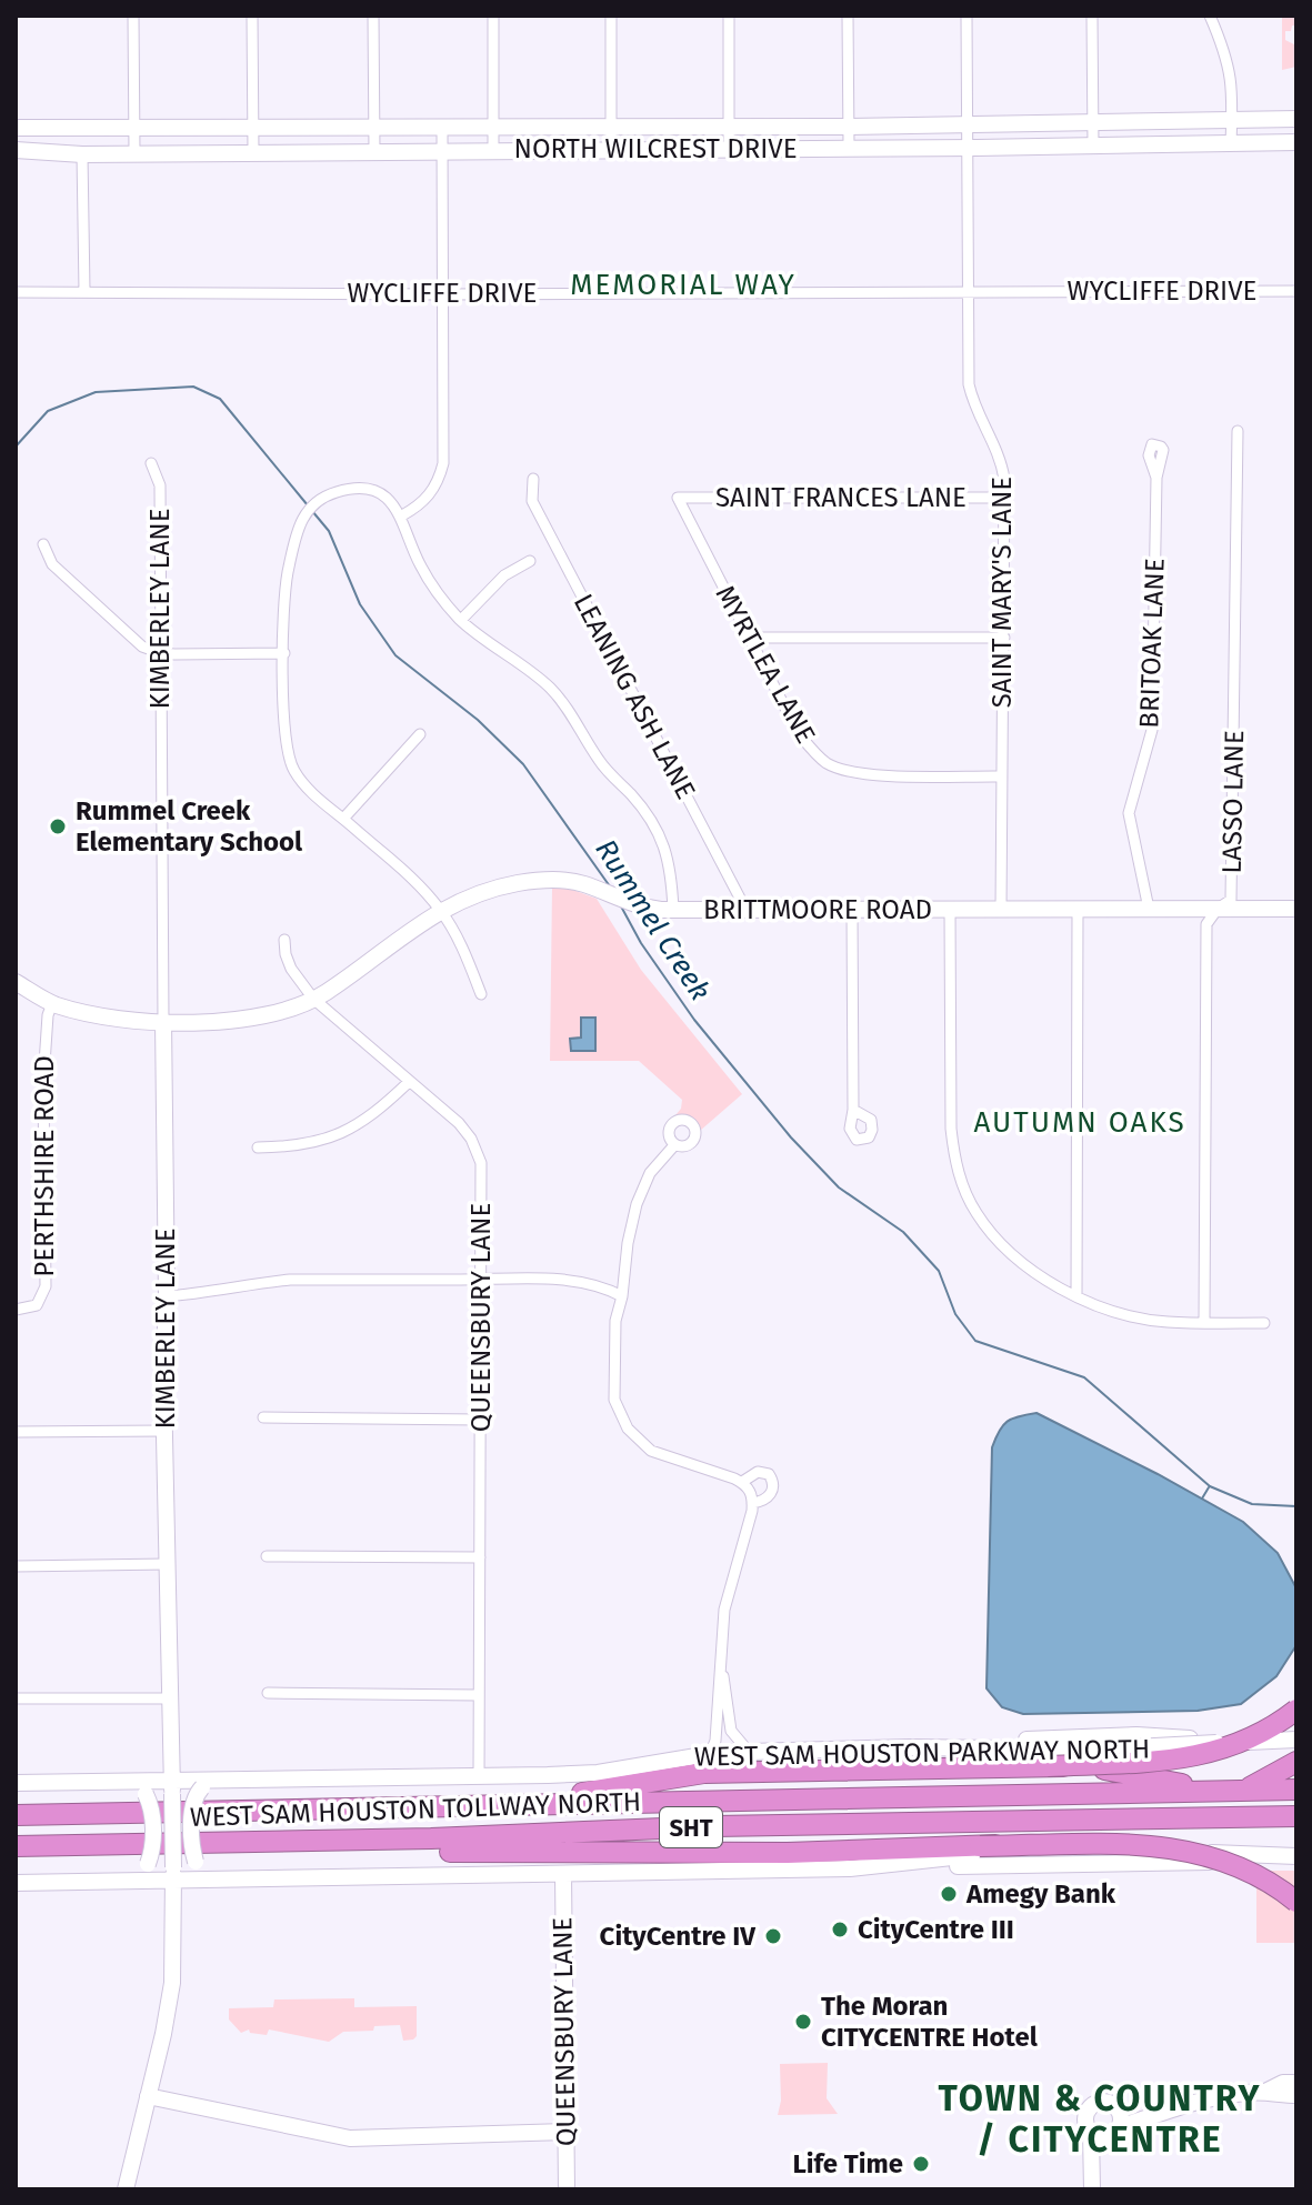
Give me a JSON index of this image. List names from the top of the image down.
{
  "streets": {
    "highway": ["WEST SAM HOUSTON TOLLWAY NORTH", "SHT"],
    "main road": [
      "NORTH WILCREST DRIVE",
      "KIMBERLEY LANE",
      "BRITTMOORE ROAD",
      "QUEENSBURY LANE",
      "WEST SAM HOUSTON PARKWAY NORTH"
    ],
    "street": [
      "WYCLIFFE DRIVE",
      "SAINT FRANCES LANE",
      "SAINT MARY'S LANE",
      "BRITOAK LANE",
      "MYRTLEA LANE",
      "LEANING ASH LANE",
      "LASSO LANE",
      "PERTHSHIRE ROAD"
    ]
  },
  "crossings": [
    ["NORTH WILCREST DRIVE", "SAINT MARY'S LANE"],
    ["WYCLIFFE DRIVE", "SAINT MARY'S LANE"],
    ["SAINT FRANCES LANE", "SAINT MARY'S LANE"],
    ["SAINT FRANCES LANE", "MYRTLEA LANE"],
    ["SAINT MARY'S LANE", "MYRTLEA LANE"],
    ["SAINT MARY'S LANE", "BRITTMOORE ROAD"],
    ["KIMBERLEY LANE", "BRITTMOORE ROAD"],
    ["KIMBERLEY LANE", "WEST SAM HOUSTON PARKWAY NORTH"],
    ["BRITOAK LANE", "BRITTMOORE ROAD"],
    ["LEANING ASH LANE", "BRITTMOORE ROAD"],
    ["LASSO LANE", "BRITTMOORE ROAD"],
    ["BRITTMOORE ROAD", "PERTHSHIRE ROAD"],
    ["BRITTMOORE ROAD", "QUEENSBURY LANE"],
    ["QUEENSBURY LANE", "WEST SAM HOUSTON PARKWAY NORTH"]
  ],
  "districts": ["MEMORIAL WAY", "AUTUMN OAKS", "TOWN & COUNTRY / CITYCENTRE"],
  "water": ["Rummel Creek"],
  "places": [
    "Rummel Creek Elementary School",
    "Amegy Bank",
    "CityCentre III",
    "CityCentre IV",
    "The Moran CITYCENTRE Hotel",
    "Life Time"
  ]
}
